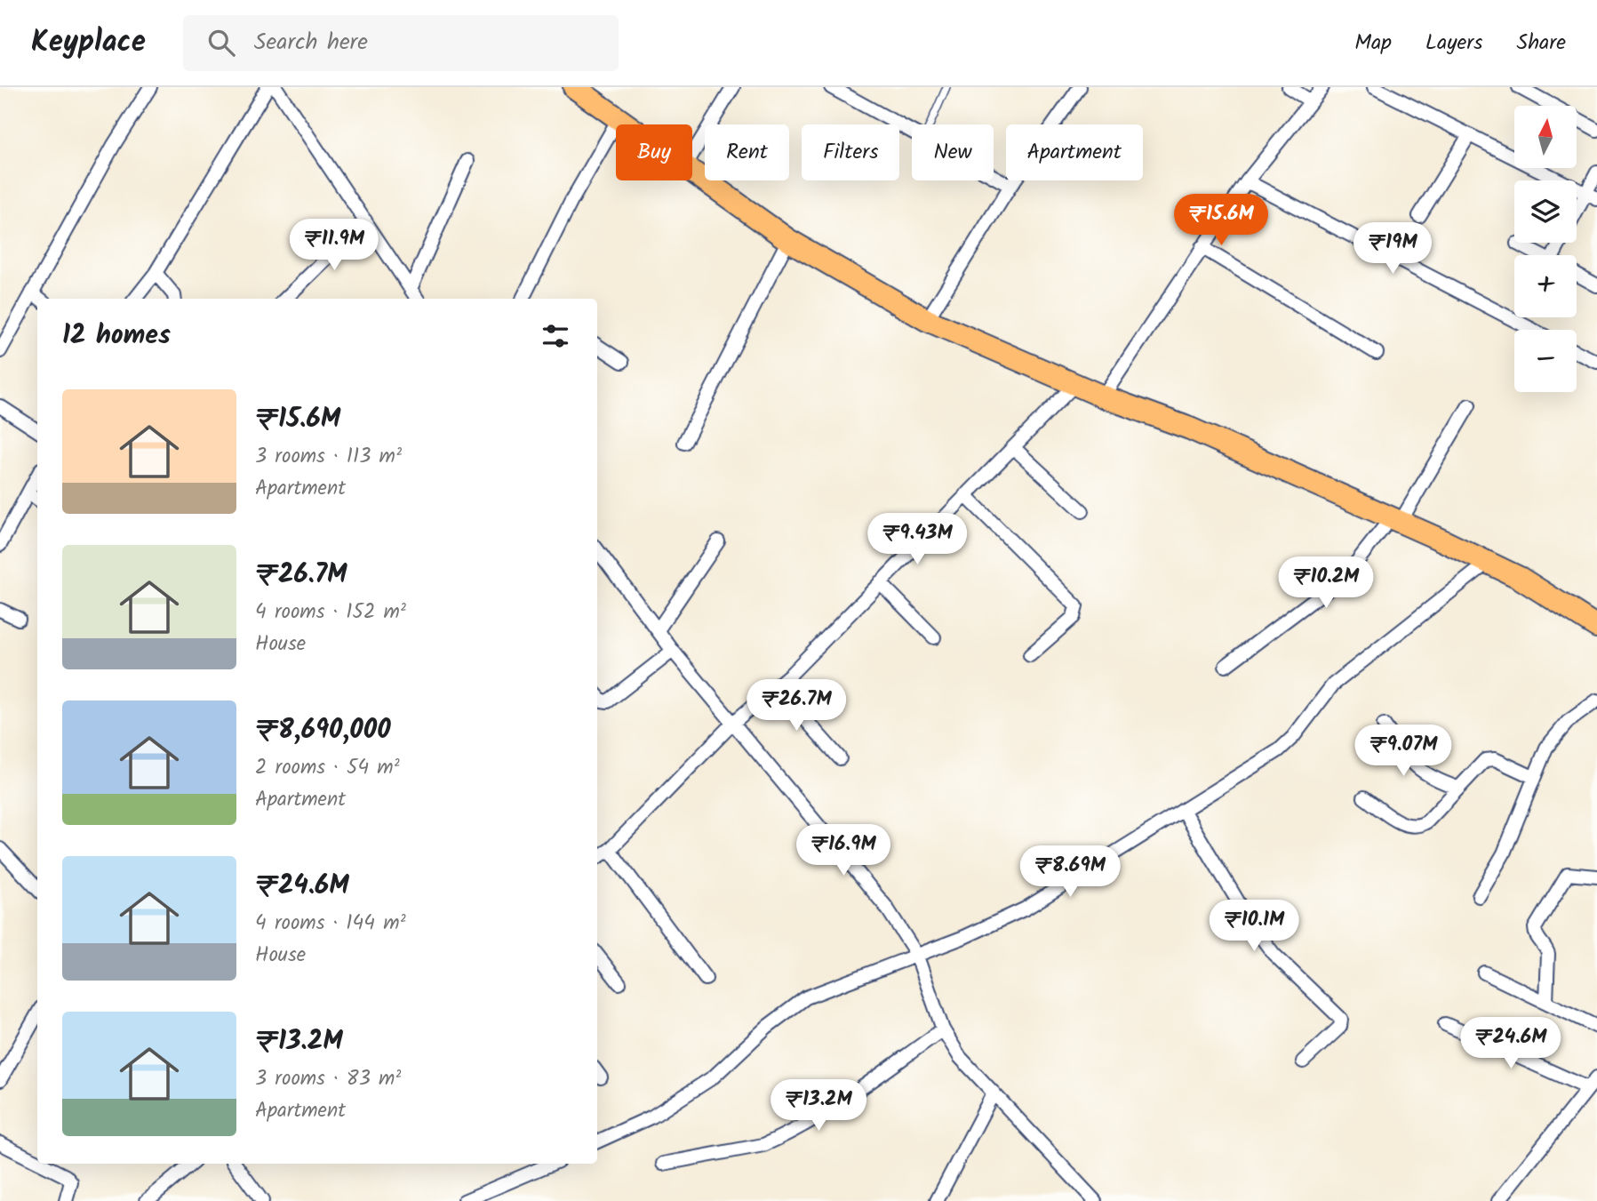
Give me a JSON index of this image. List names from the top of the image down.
{
  "north": "top",
  "page": {
    "header": "Keyplace",
    "search": "Search here",
    "nav": ["Map", "Layers", "Share"],
    "map_buttons": ["+", "−"],
    "chip": [
      "Buy",
      "Rent",
      "Filters",
      "New",
      "Apartment"
    ],
    "price": [
      "₹15.6M",
      "₹11.9M",
      "₹19M",
      "₹9.43M",
      "₹10.2M",
      "₹26.7M",
      "₹9.07M",
      "₹16.9M",
      "₹8.69M",
      "₹10.1M",
      "₹24.6M",
      "₹13.2M"
    ],
    "heading": "12 homes",
    "list": [
      {
        "name": "₹15.6M",
        "note": "3 rooms · 113 m² · Apartment"
      },
      {
        "name": "₹26.7M",
        "note": "4 rooms · 152 m² · House"
      },
      {
        "name": "₹8,690,000",
        "note": "2 rooms · 54 m² · Apartment"
      },
      {
        "name": "₹24.6M",
        "note": "4 rooms · 144 m² · House"
      },
      {
        "name": "₹13.2M",
        "note": "3 rooms · 83 m² · Apartment"
      }
    ]
  }
}
